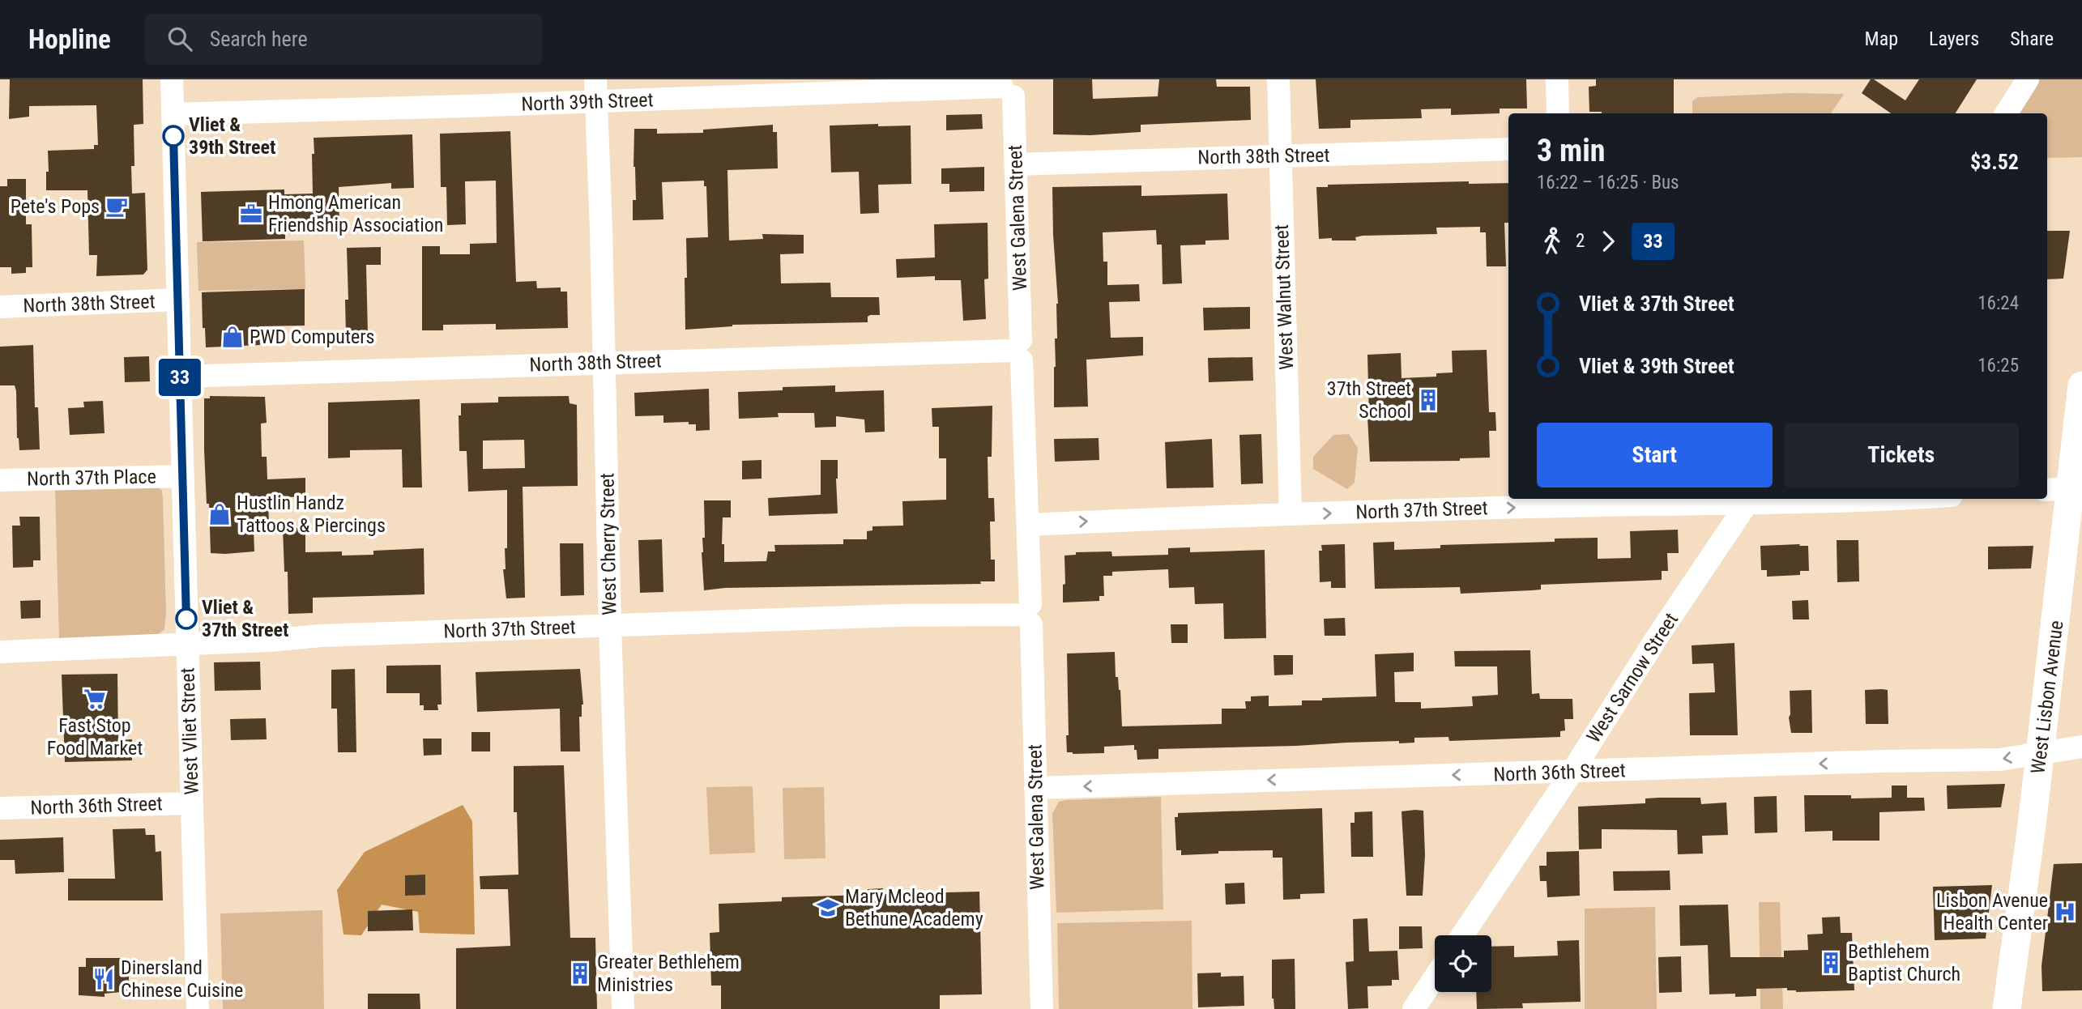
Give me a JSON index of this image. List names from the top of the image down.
{
  "streets": {
    "main road": ["West Lisbon Avenue"],
    "street": [
      "North 39th Street",
      "North 38th Street",
      "West Galena Street",
      "West Walnut Street",
      "North 37th Place",
      "North 37th Street",
      "West Cherry Street",
      "West Sarnow Street",
      "West Vliet Street",
      "North 36th Street"
    ]
  },
  "crossings": [
    ["North 39th Street", "West Galena Street"],
    ["North 39th Street", "West Cherry Street"],
    ["North 39th Street", "West Vliet Street"],
    ["North 38th Street", "West Galena Street"],
    ["North 38th Street", "West Walnut Street"],
    ["North 38th Street", "West Cherry Street"],
    ["North 38th Street", "West Vliet Street"],
    ["West Galena Street", "North 37th Street"],
    ["West Galena Street", "North 36th Street"],
    ["West Walnut Street", "North 37th Street"],
    ["North 37th Place", "West Vliet Street"],
    ["North 37th Street", "West Cherry Street"],
    ["North 37th Street", "West Sarnow Street"],
    ["North 37th Street", "West Vliet Street"],
    ["West Sarnow Street", "North 36th Street"],
    ["West Lisbon Avenue", "North 36th Street"],
    ["West Vliet Street", "North 36th Street"]
  ],
  "one_way": ["North 36th Street"],
  "places": {
    "other": ["Vliet & 39th Street", "Vliet & 37th Street"],
    "cafe": ["Pete's Pops"],
    "office": ["Hmong American Friendship Association"],
    "shop": ["PWD Computers", "Hustlin Handz Tattoos & Piercings"],
    "building": ["37th Street School", "Bethlehem Baptist Church", "Greater Bethlehem Ministries"],
    "supermarket": ["Fast Stop Food Market"],
    "school or university": ["Mary Mcleod Bethune Academy"],
    "hospital": ["Lisbon Avenue Health Center"],
    "restaurant": ["Dinersland Chinese Cuisine"]
  },
  "lines": ["bus line 33"],
  "page": {
    "header": "Hopline",
    "search": "Search here",
    "nav": ["Map", "Layers", "Share"],
    "on_map": "33",
    "heading": ["3 min", "16:22 – 16:25 · Bus", "$3.52"],
    "legs": ["2", "33"],
    "list": [
      {
        "name": "Vliet & 37th Street",
        "value": "16:24"
      },
      {
        "name": "Vliet & 39th Street",
        "value": "16:25"
      }
    ],
    "buttons": ["Start", "Tickets"]
  }
}
